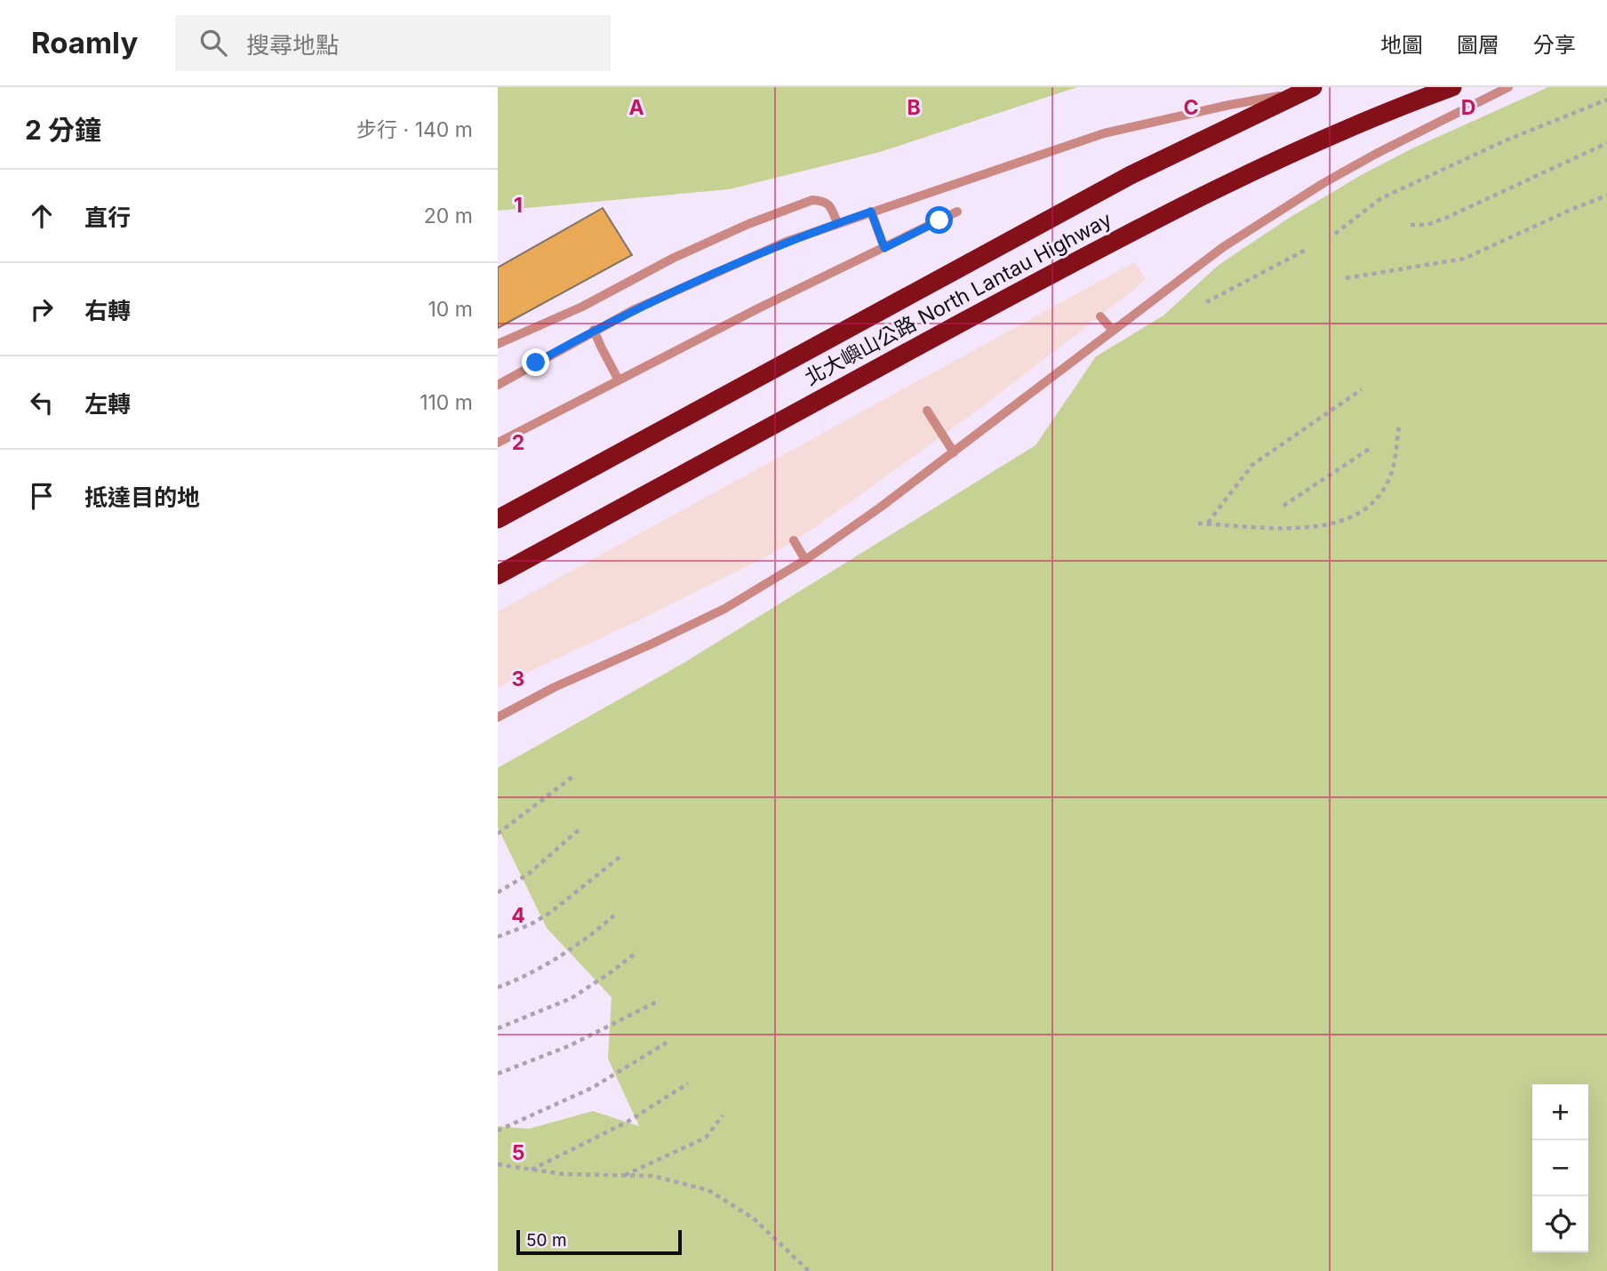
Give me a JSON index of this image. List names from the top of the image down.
{
  "streets": {
    "highway": ["北大嶼山公路 North Lantau Highway"]
  },
  "scale_bar": "50 m",
  "page": {
    "header": "Roamly",
    "search": "搜尋地點",
    "nav": ["地圖", "圖層", "分享"],
    "heading": ["2 分鐘", "步行 · 140 m"],
    "list": [
      ["直行", "20 m"],
      ["右轉", "10 m"],
      ["左轉", "110 m"],
      "抵達目的地"
    ],
    "map_buttons": ["+", "−"],
    "scale": "50 m"
  },
  "grid": {
    "columns": [
      "A",
      "B",
      "C",
      "D"
    ],
    "rows": [
      "1",
      "2",
      "3",
      "4",
      "5"
    ]
  }
}
